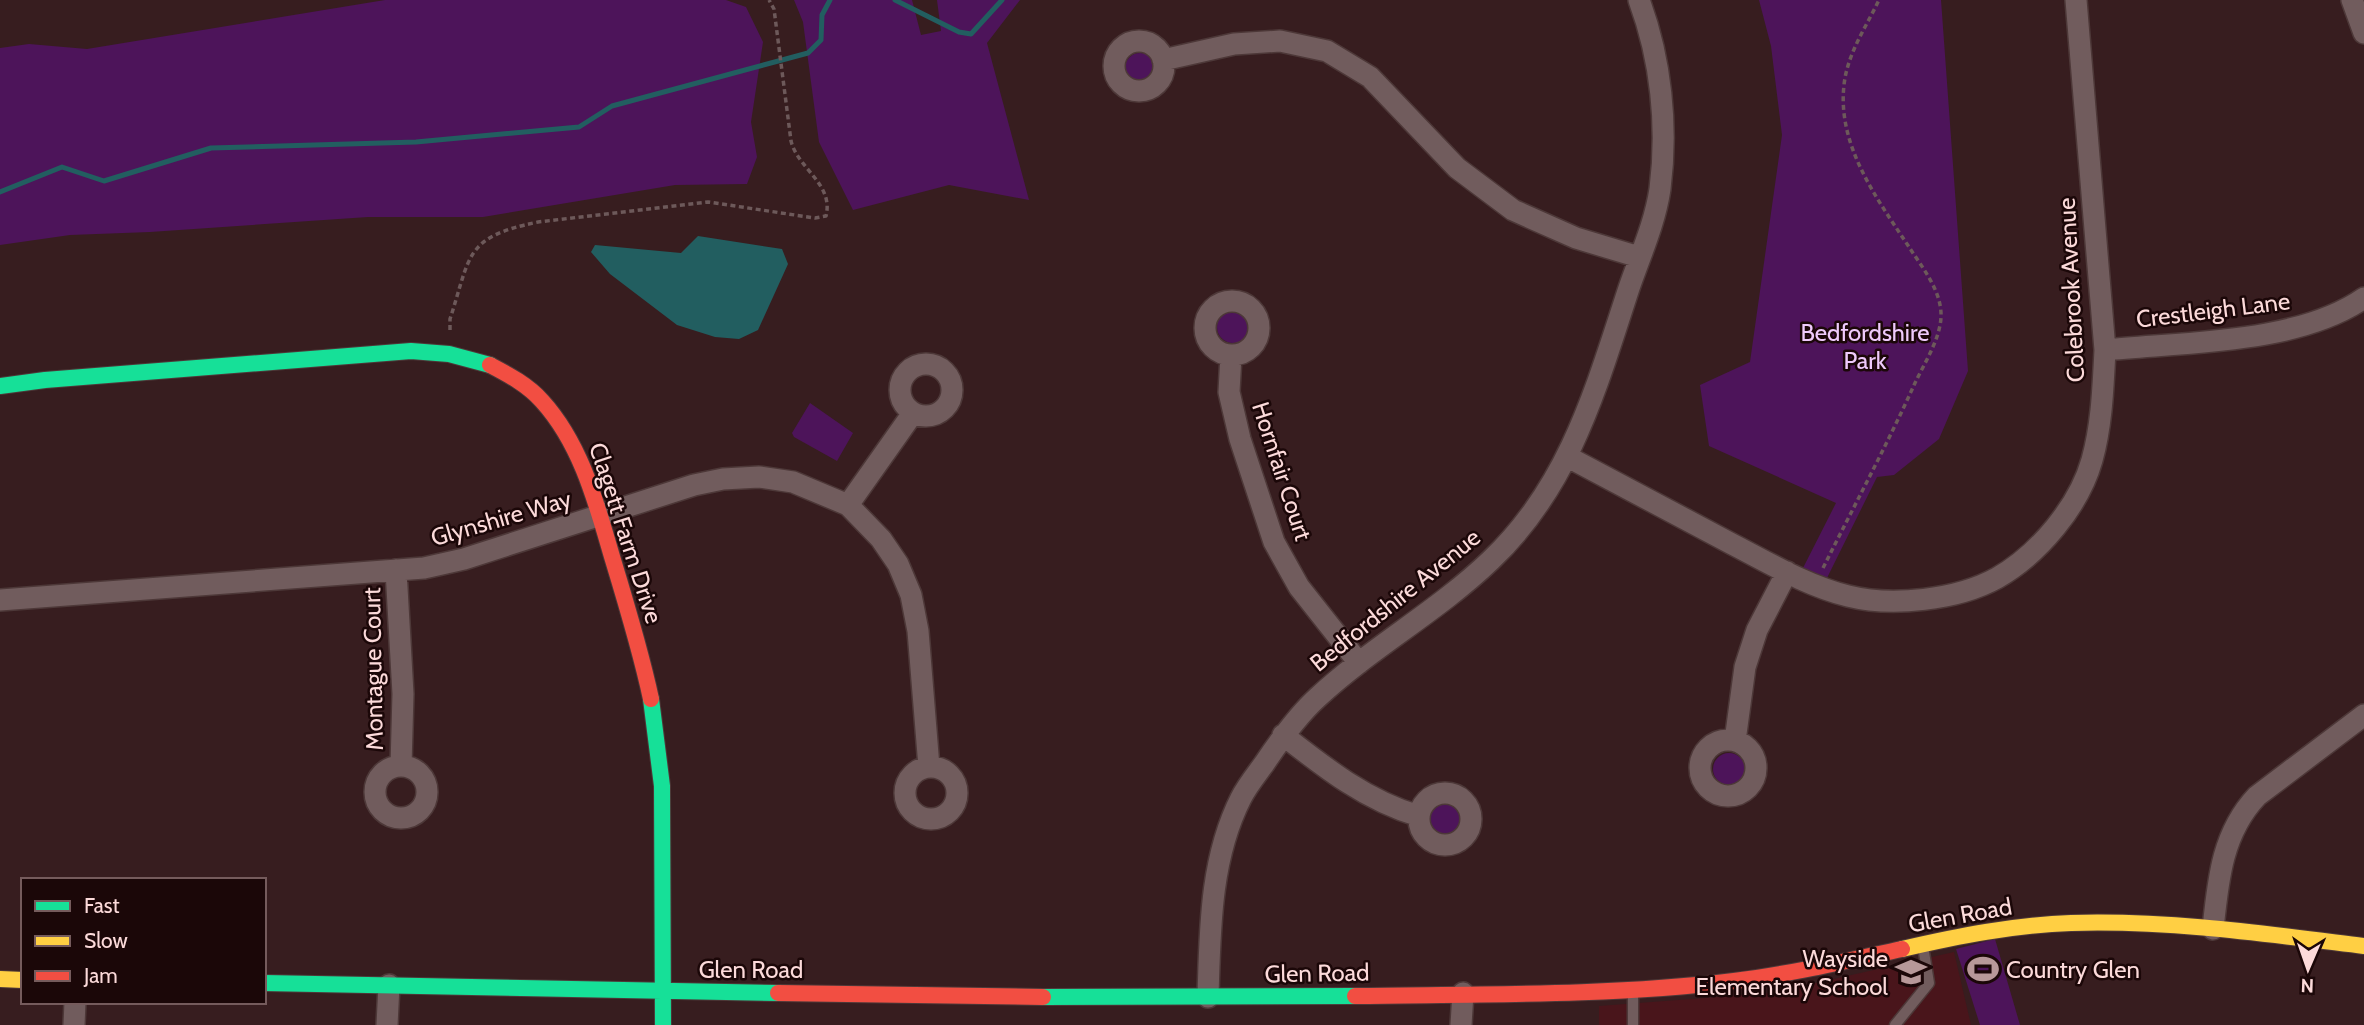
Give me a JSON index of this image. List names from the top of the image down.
{
  "streets": {
    "main road": ["Clagett Farm Drive", "Glen Road"],
    "street": [
      "Colebrook Avenue",
      "Crestleigh Lane",
      "Hornfair Court",
      "Glynshire Way",
      "Bedfordshire Avenue",
      "Montague Court"
    ]
  },
  "crossings": [
    ["Colebrook Avenue", "Crestleigh Lane"],
    ["Colebrook Avenue", "Bedfordshire Avenue"],
    ["Hornfair Court", "Bedfordshire Avenue"],
    ["Glynshire Way", "Clagett Farm Drive"],
    ["Glynshire Way", "Montague Court"],
    ["Clagett Farm Drive", "Glen Road"],
    ["Bedfordshire Avenue", "Glen Road"]
  ],
  "parks": ["Bedfordshire Park"],
  "places": {
    "sports": ["Country Glen"],
    "school or university": ["Wayside Elementary School"]
  },
  "legend": ["Fast", "Slow", "Jam"],
  "north": "bottom"
}
